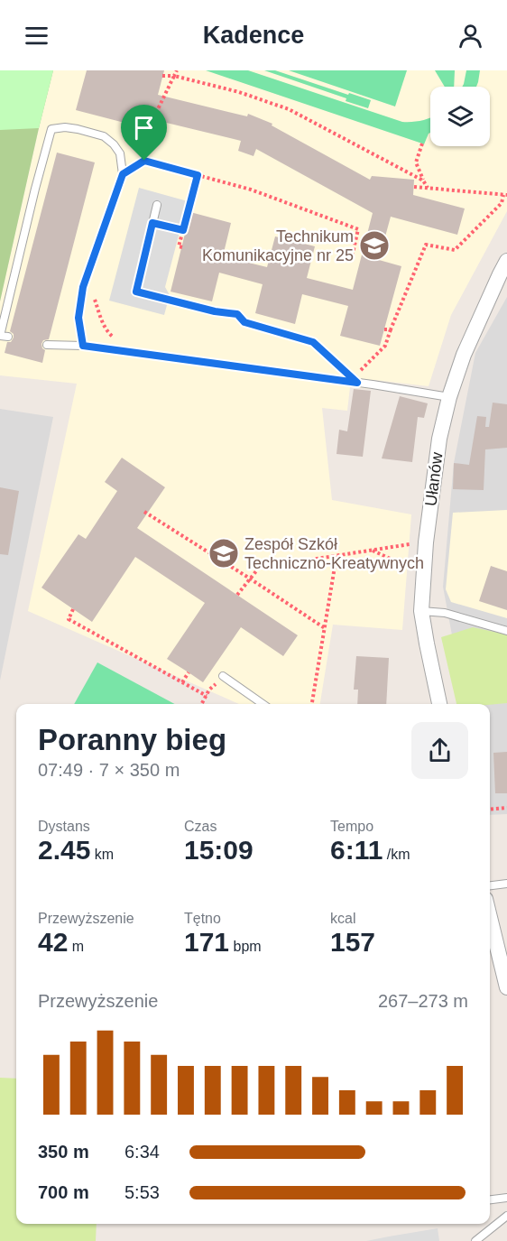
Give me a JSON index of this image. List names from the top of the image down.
{
  "streets": {
    "street": ["Ułanów"]
  },
  "places": {
    "school or university": ["Technikum Komunikacyjne nr 25", "Zespół Szkół Techniczno-Kreatywnych"]
  },
  "page": {
    "header": "Kadence",
    "heading": ["Poranny bieg", "07:49 · 7 × 350 m"],
    "stats": [
      ["Dystans", "2.45 km"],
      ["Czas", "15:09"],
      ["Tempo", "6:11 /km"],
      ["Przewyższenie", "42 m"],
      ["Tętno", "171 bpm"],
      ["kcal", "157"]
    ],
    "chart": ["Przewyższenie", "267–273 m"],
    "list": [
      {
        "name": "350 m",
        "note": "6:34"
      },
      {
        "name": "700 m",
        "note": "5:53"
      }
    ]
  }
}
